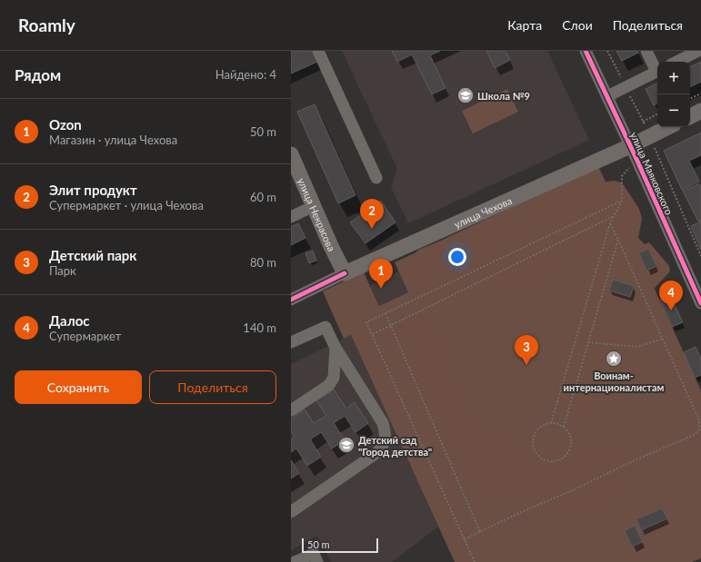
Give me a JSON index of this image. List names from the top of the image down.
{
  "streets": {
    "main road": ["улица Чехова", "улица Некрасова"],
    "street": ["улица Маяковского"]
  },
  "crossings": [
    ["улица Маяковского", "улица Чехова"],
    ["улица Чехова", "улица Некрасова"]
  ],
  "places": {
    "school or university": ["Школа №9", "Детский сад \"Город детства\""],
    "place": ["Воинам- интернационалистам"]
  },
  "scale_bar": "50 m",
  "page": {
    "header": "Roamly",
    "nav": ["Карта", "Слои", "Поделиться"],
    "heading": ["Рядом", "Найдено: 4"],
    "map_buttons": ["+", "−"],
    "list": [
      {
        "mark": "1",
        "name": "Ozon",
        "note": "Магазин · улица Чехова",
        "value": "50 m"
      },
      {
        "mark": "2",
        "name": "Элит продукт",
        "note": "Супермаркет · улица Чехова",
        "value": "60 m"
      },
      {
        "mark": "3",
        "name": "Детский парк",
        "note": "Парк",
        "value": "80 m"
      },
      {
        "mark": "4",
        "name": "Далос",
        "note": "Супермаркет",
        "value": "140 m"
      }
    ],
    "pins": [
      "2",
      "1",
      "4",
      "3"
    ],
    "buttons": ["Сохранить", "Поделиться"],
    "scale": "50 m"
  }
}
